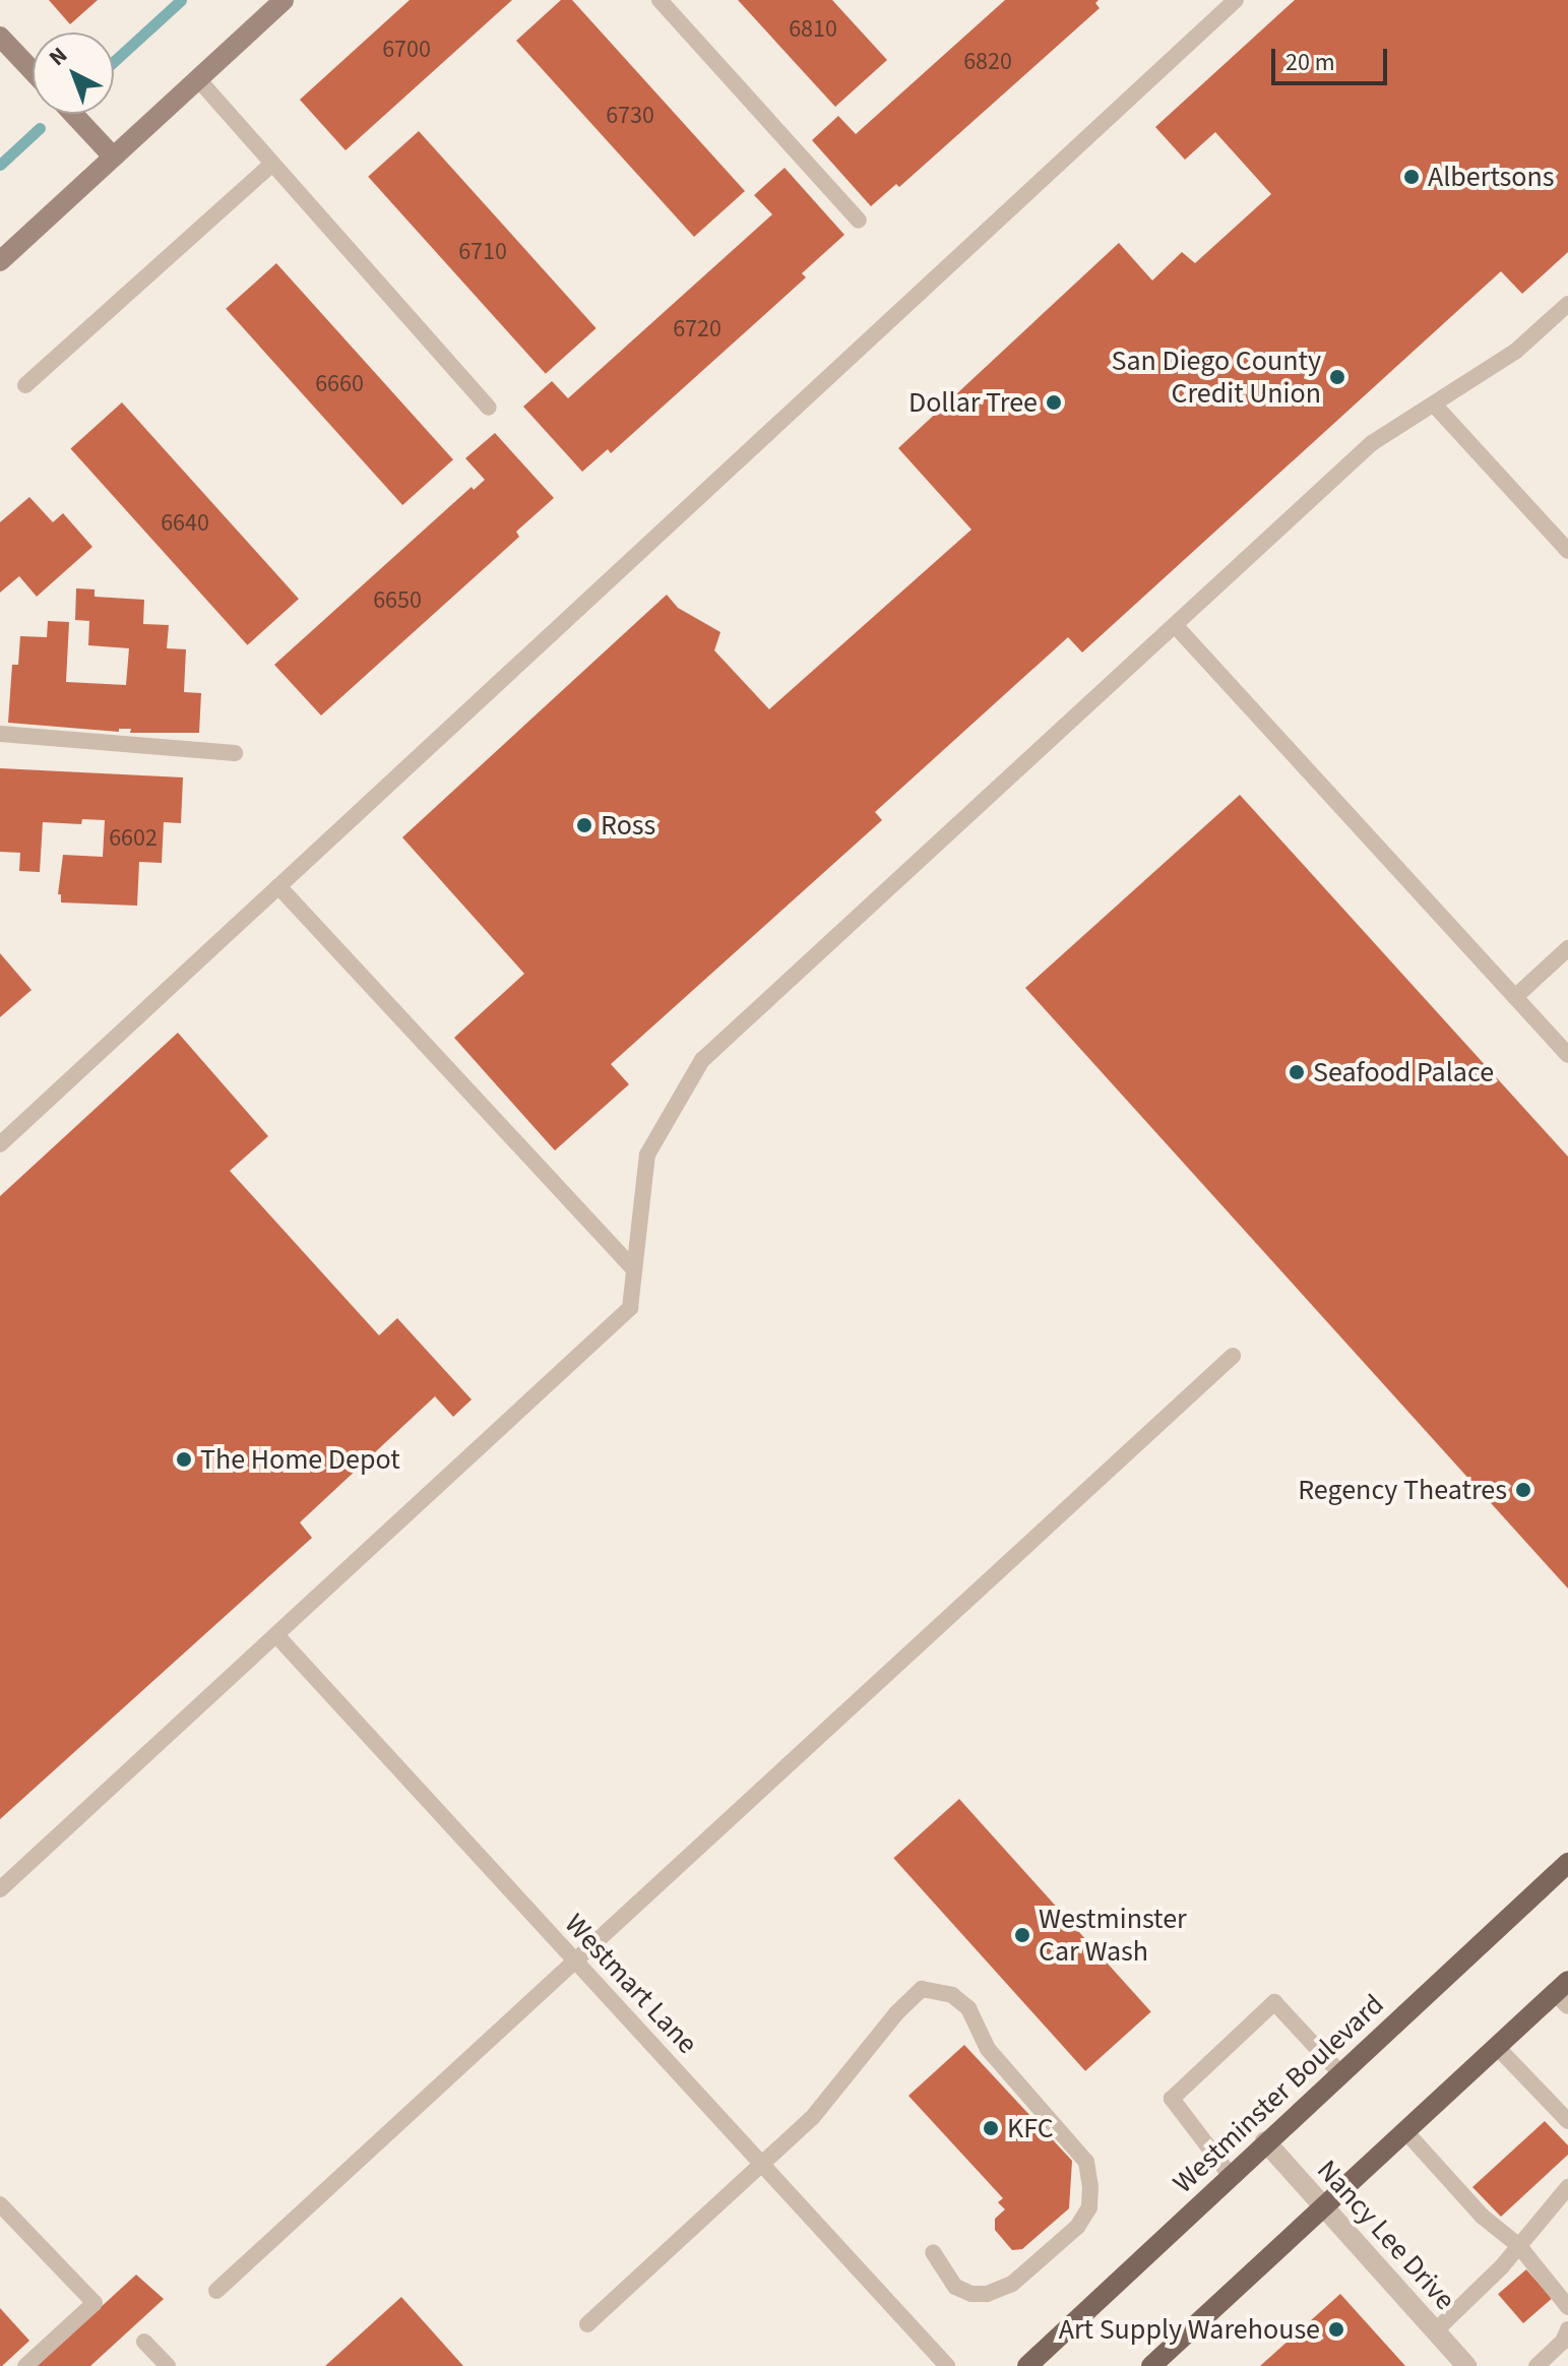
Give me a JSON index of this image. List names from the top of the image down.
{
  "streets": {
    "main road": ["Westminster Boulevard"],
    "street": ["Nancy Lee Drive"],
    "lane": ["Westmart Lane"]
  },
  "crossings": [
    ["Westminster Boulevard", "Nancy Lee Drive"]
  ],
  "places": [
    "Albertsons",
    "San Diego County Credit Union",
    "Dollar Tree",
    "Ross",
    "Seafood Palace",
    "The Home Depot",
    "Regency Theatres",
    "Westminster Car Wash",
    "KFC",
    "Art Supply Warehouse"
  ],
  "house_numbers": [
    "6810",
    "6700",
    "6820",
    "6730",
    "6710",
    "6720",
    "6660",
    "6640",
    "6650",
    "6602"
  ],
  "scale_bar": "20 m",
  "north": "top left"
}
